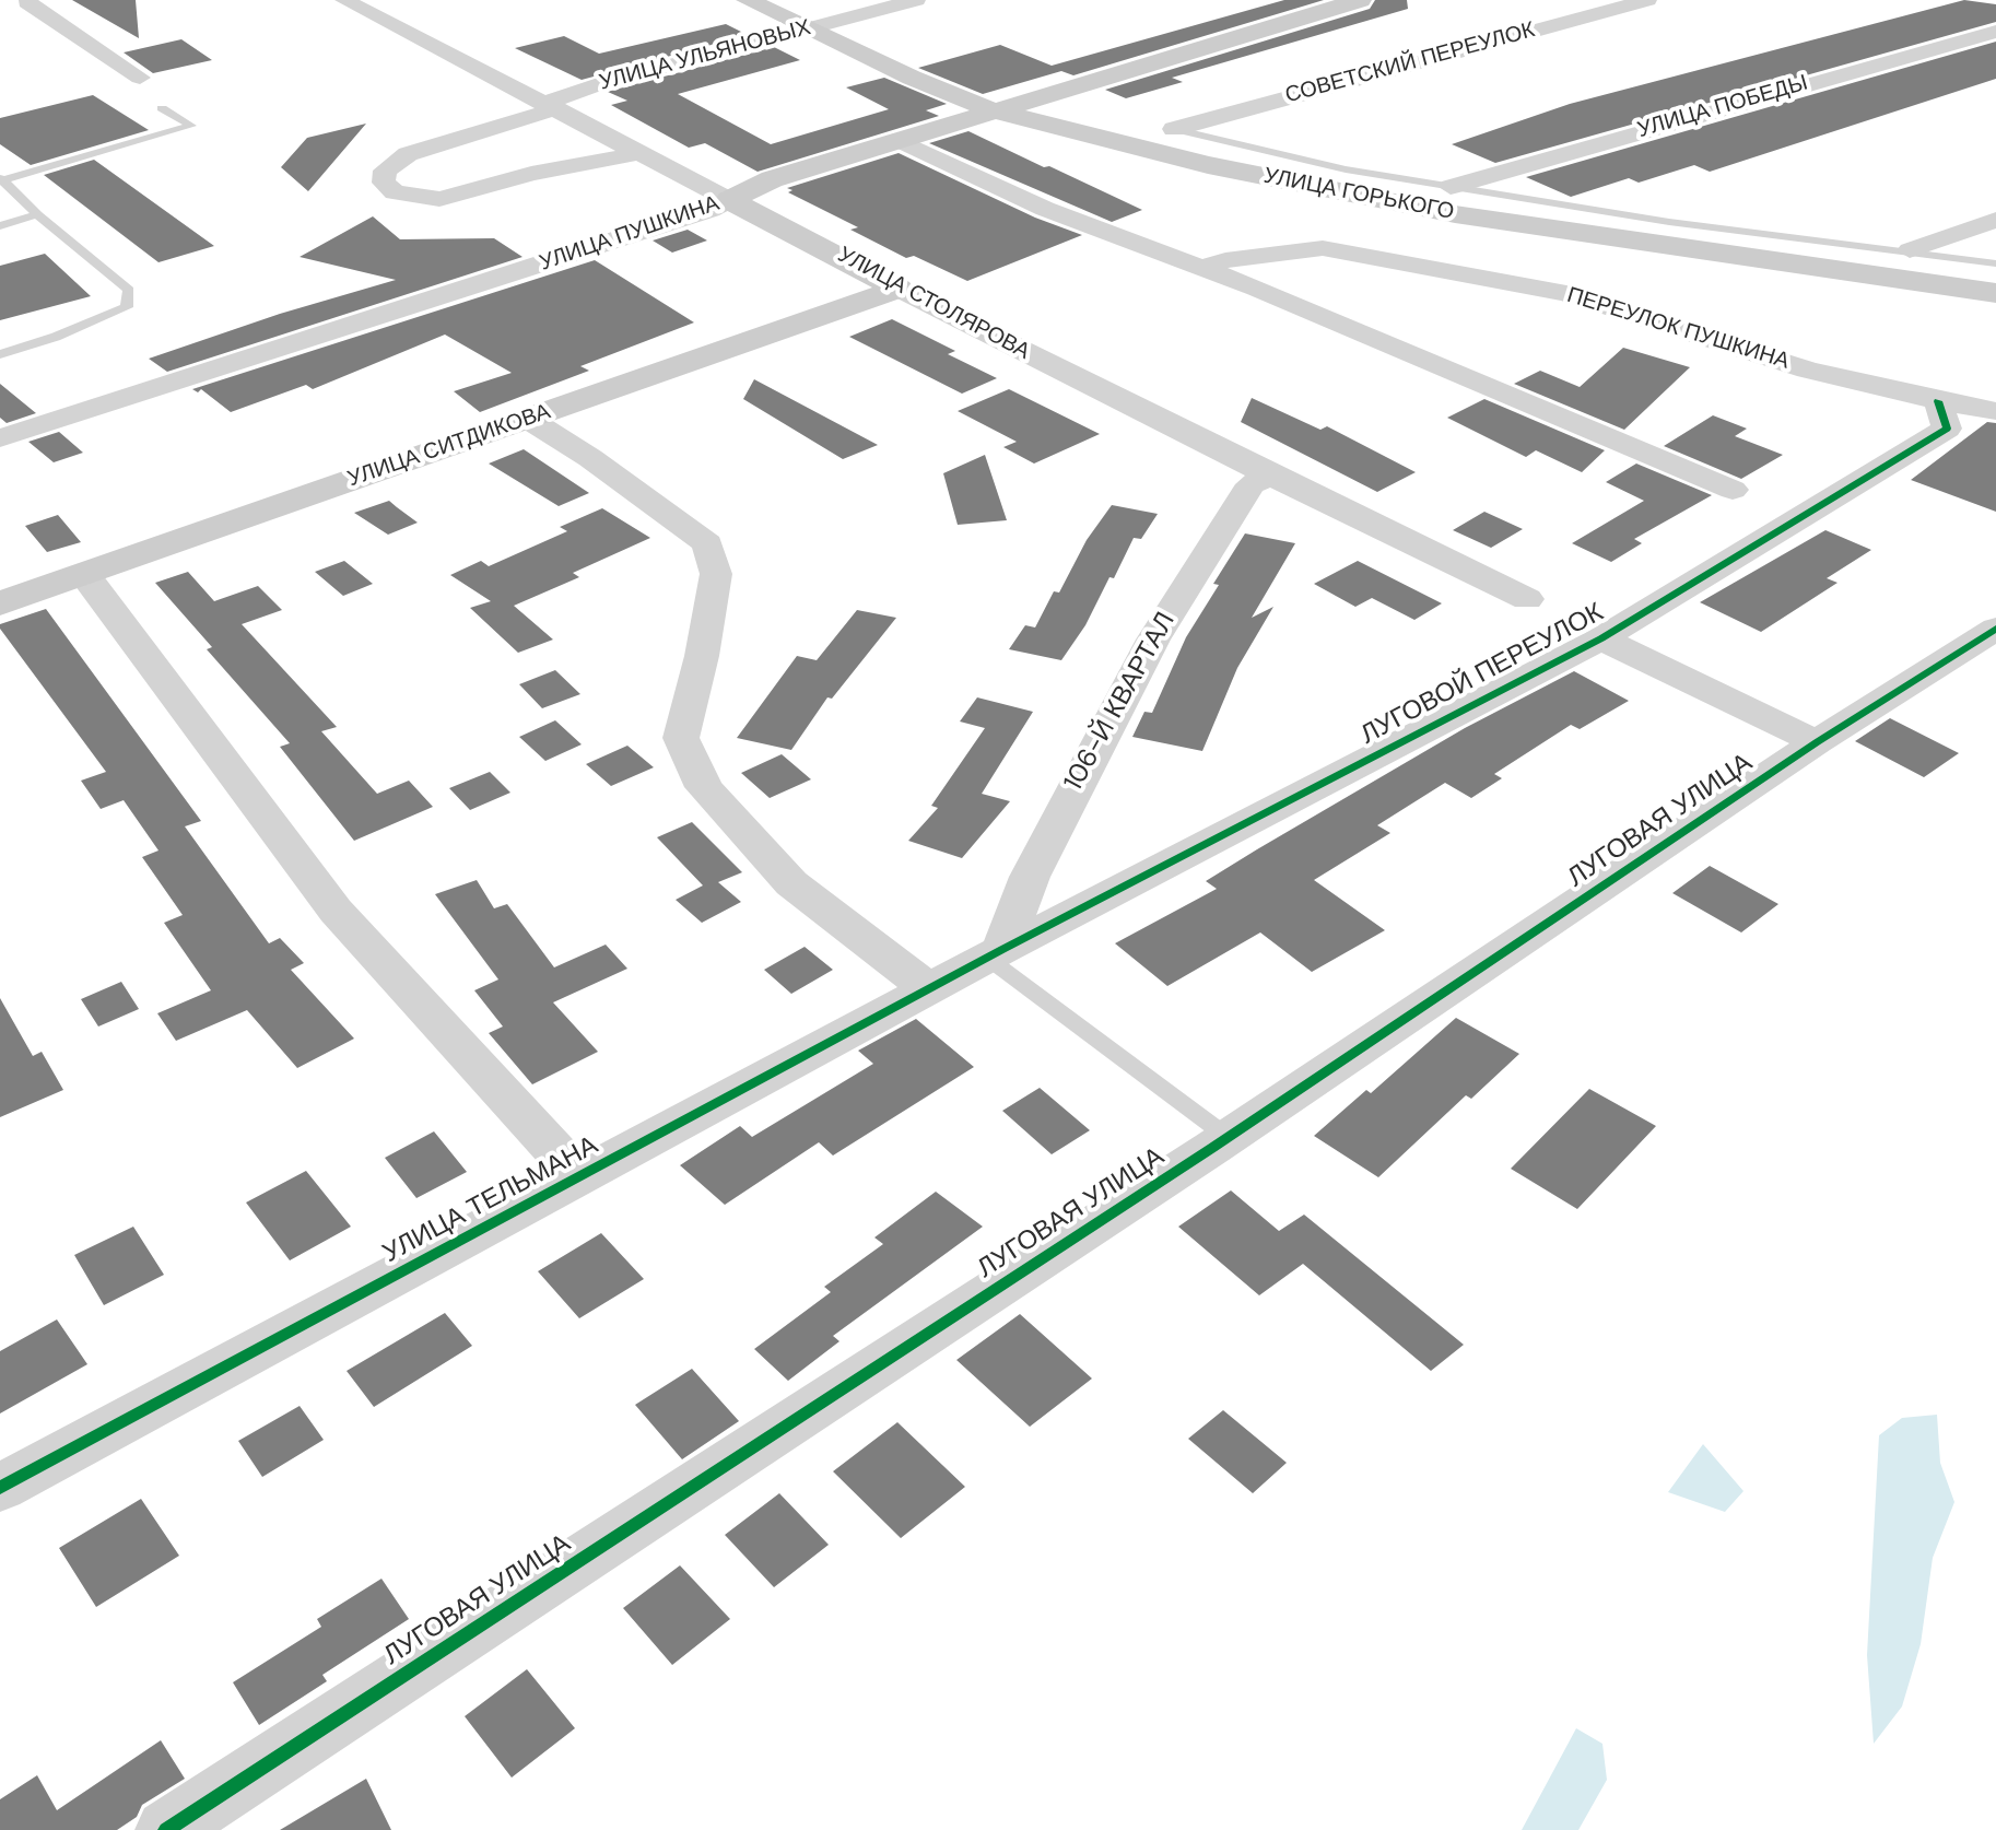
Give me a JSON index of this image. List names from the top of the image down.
{
  "streets": {
    "street": [
      "УЛИЦА УЛЬЯНОВЫХ",
      "СОВЕТСКИЙ ПЕРЕУЛОК",
      "УЛИЦА ПОБЕДЫ",
      "УЛИЦА ГОРЬКОГО",
      "УЛИЦА ПУШКИНА",
      "УЛИЦА СТОЛЯРОВА",
      "ПЕРЕУЛОК ПУШКИНА",
      "УЛИЦА СИТДИКОВА",
      "ЛУГОВОЙ ПЕРЕУЛОК",
      "106-Й КВАРТАЛ",
      "ЛУГОВАЯ УЛИЦА",
      "УЛИЦА ТЕЛЬМАНА"
    ]
  },
  "crossings": [
    ["УЛИЦА УЛЬЯНОВЫХ", "УЛИЦА ГОРЬКОГО"],
    ["УЛИЦА УЛЬЯНОВЫХ", "УЛИЦА СТОЛЯРОВА"],
    ["УЛИЦА ГОРЬКОГО", "УЛИЦА ПУШКИНА"],
    ["УЛИЦА ПУШКИНА", "УЛИЦА СТОЛЯРОВА"],
    ["УЛИЦА СТОЛЯРОВА", "УЛИЦА СИТДИКОВА"],
    ["УЛИЦА СТОЛЯРОВА", "106-Й КВАРТАЛ"],
    ["ПЕРЕУЛОК ПУШКИНА", "ЛУГОВОЙ ПЕРЕУЛОК"],
    ["ЛУГОВОЙ ПЕРЕУЛОК", "106-Й КВАРТАЛ"],
    ["ЛУГОВОЙ ПЕРЕУЛОК", "УЛИЦА ТЕЛЬМАНА"],
    ["106-Й КВАРТАЛ", "УЛИЦА ТЕЛЬМАНА"]
  ]
}
